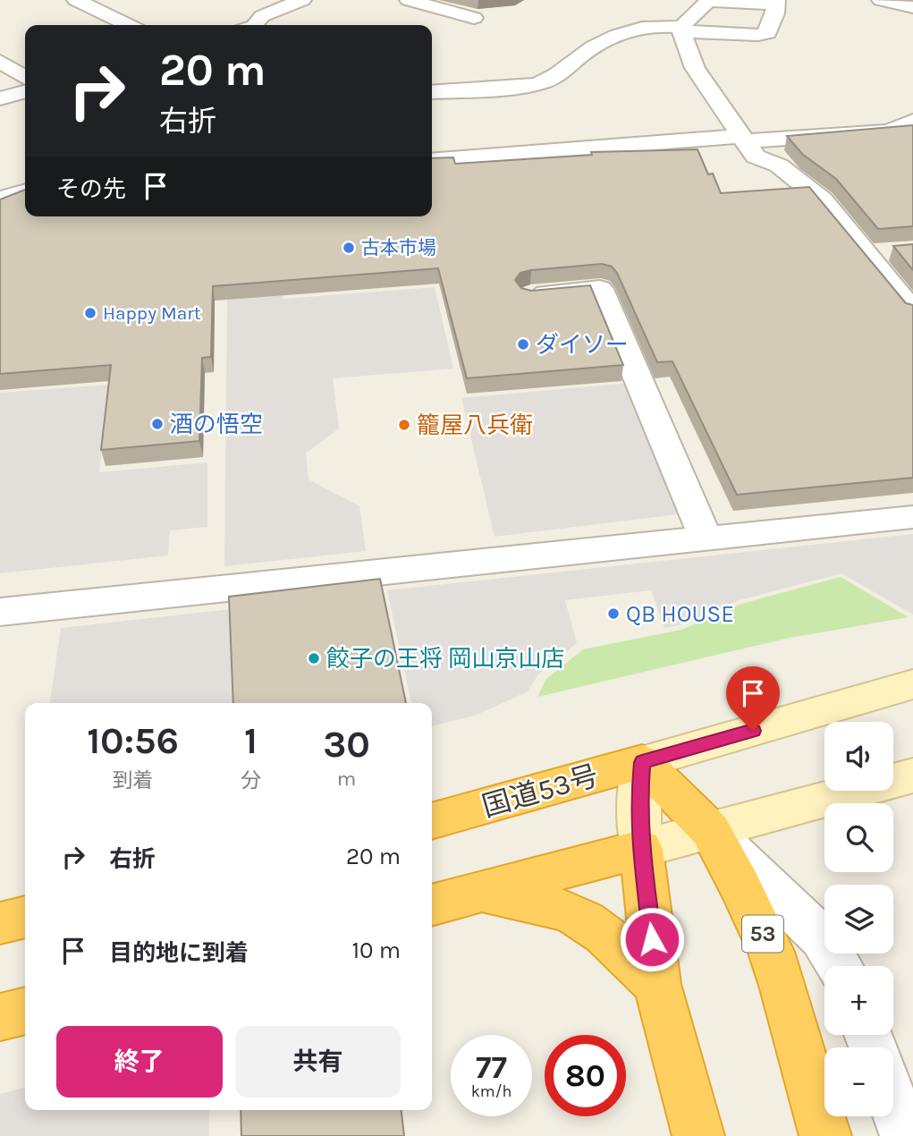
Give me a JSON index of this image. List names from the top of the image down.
{
  "streets": {
    "highway": ["国道53号", "53"]
  },
  "crossings": [
    ["国道53号", "53"]
  ],
  "places": [
    "古本市場",
    "Happy Mart",
    "ダイソー",
    "酒の悟空",
    "籠屋八兵衛",
    "QB HOUSE",
    "餃子の王将 岡山京山店"
  ],
  "page": {
    "turn": ["20 m", "右折"],
    "then": "その先",
    "eta": [
      "10:56",
      "到着",
      "1",
      "分",
      "30",
      "m"
    ],
    "map_buttons": ["+", "−"],
    "list": [
      {
        "name": "右折",
        "value": "20 m"
      },
      {
        "name": "目的地に到着",
        "value": "10 m"
      }
    ],
    "buttons": ["終了", "共有"],
    "speed": "77 km/h",
    "limit": "80"
  }
}
